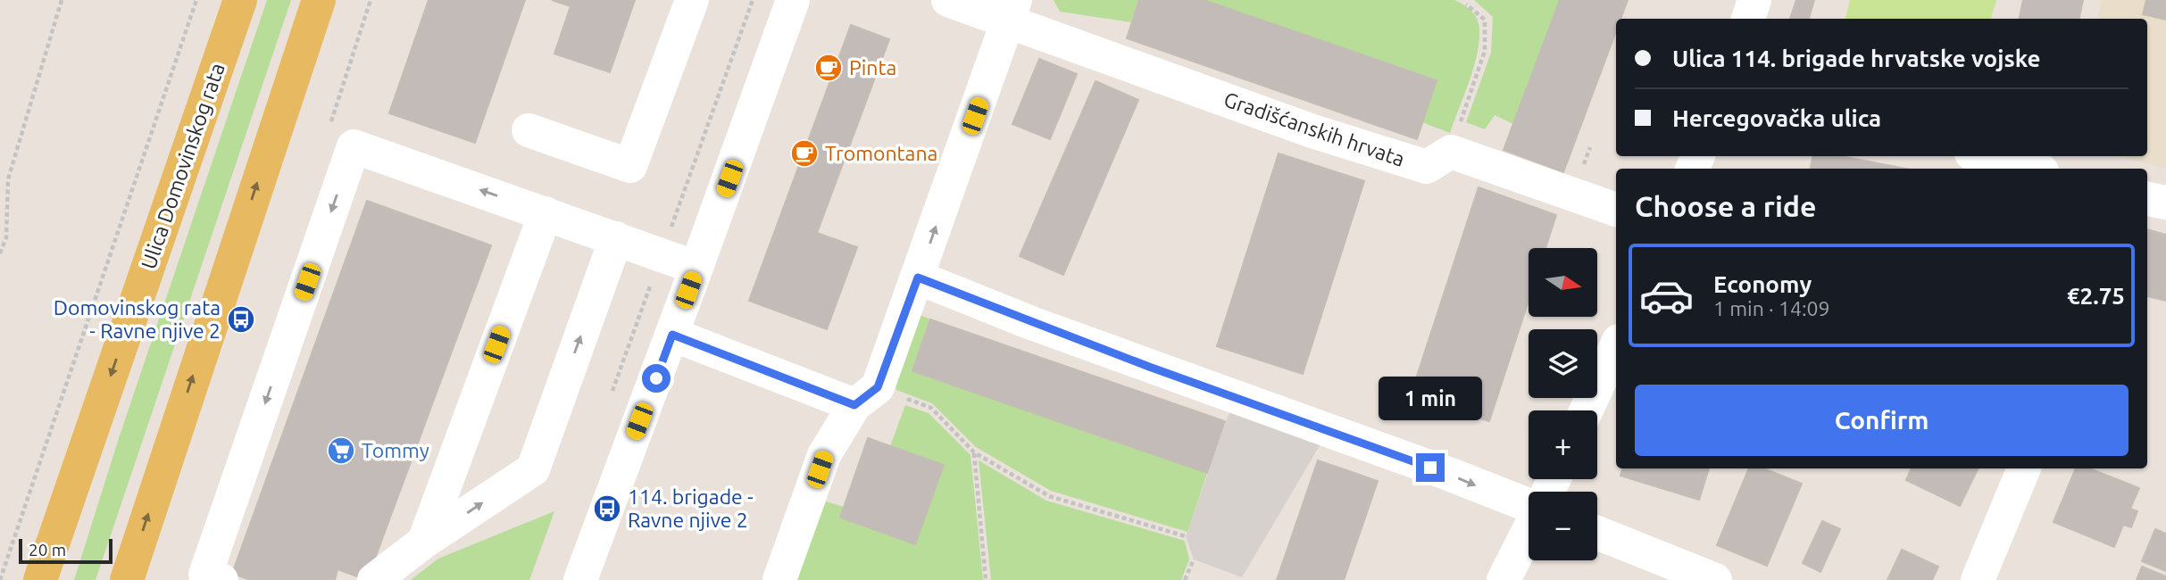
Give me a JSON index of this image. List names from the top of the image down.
{
  "streets": {
    "main road": ["Ulica Domovinskog rata"],
    "street": ["Gradišćanskih hrvata"]
  },
  "places": {
    "cafe": ["Pinta", "Tromontana"],
    "bus stop": ["Domovinskog rata - Ravne njive 2", "114. brigade - Ravne njive 2"],
    "supermarket": ["Tommy"]
  },
  "scale_bar": "20 m",
  "north": "right",
  "page": {
    "banner": ["Ulica 114. brigade hrvatske vojske", "Hercegovačka ulica"],
    "heading": "Choose a ride",
    "list": [
      {
        "name": "Economy",
        "note": "1 min · 14:09",
        "value": "€2.75"
      }
    ],
    "map_buttons": ["+", "−"],
    "buttons": "Confirm",
    "bubble": "1 min",
    "scale": "20 m"
  }
}
